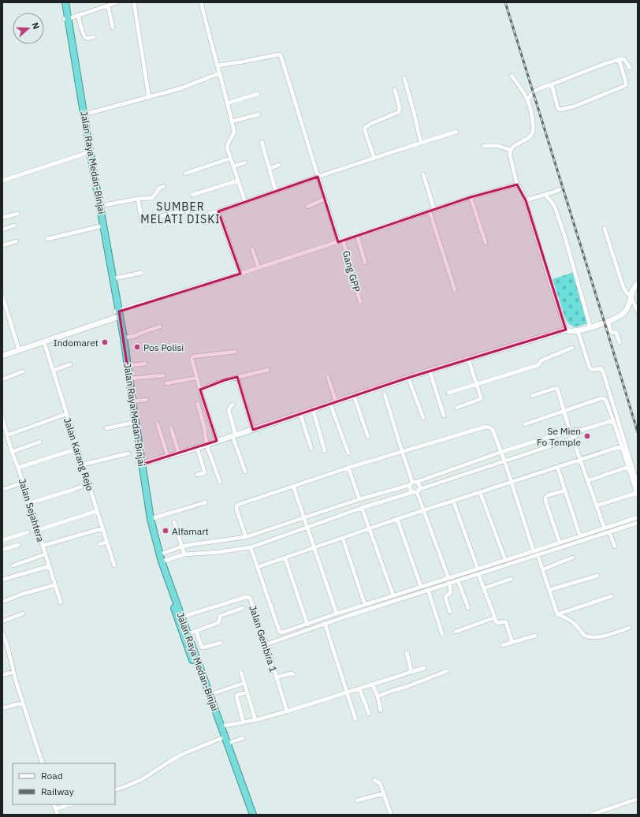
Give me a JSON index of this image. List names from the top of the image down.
{
  "streets": {
    "highway": ["Jalan Raya Medan-Binjai"],
    "street": [
      "Gang GPP",
      "Jalan Karang Rejo",
      "Jalan Sejahtera",
      "Jalan Gembira 1"
    ]
  },
  "crossings": [
    ["Jalan Raya Medan-Binjai", "Jalan Gembira 1"]
  ],
  "districts": ["SUMBER MELATI DISKI"],
  "places": [
    "Indomaret",
    "Pos Polisi",
    "Se Mien Fo Temple",
    "Alfamart"
  ],
  "legend": ["Road", "Railway"],
  "north": "right"
}
